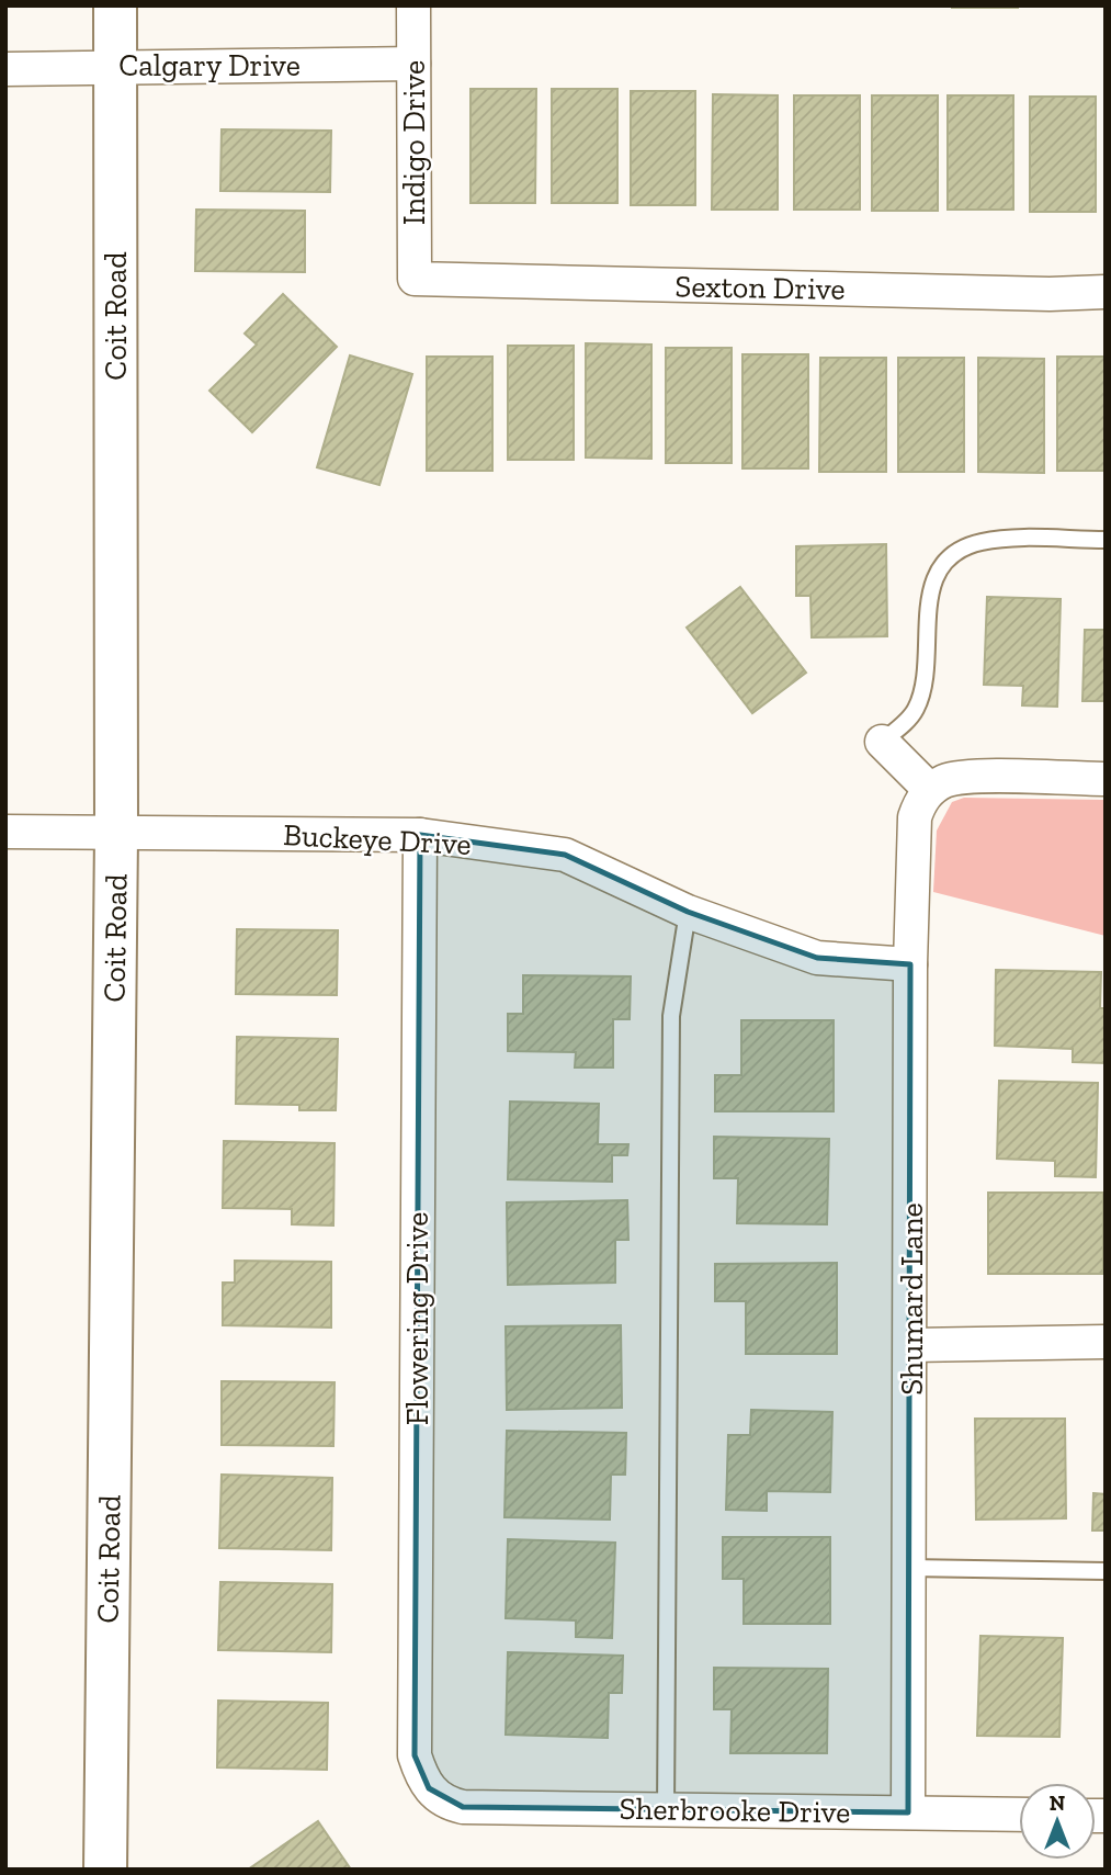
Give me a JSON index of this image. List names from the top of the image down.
{
  "streets": {
    "main road": ["Coit Road"],
    "street": [
      "Calgary Drive",
      "Indigo Drive",
      "Sexton Drive",
      "Buckeye Drive",
      "Shumard Lane",
      "Flowering Drive",
      "Sherbrooke Drive"
    ]
  },
  "crossings": [
    ["Calgary Drive", "Indigo Drive"],
    ["Calgary Drive", "Coit Road"],
    ["Indigo Drive", "Sexton Drive"],
    ["Coit Road", "Buckeye Drive"],
    ["Buckeye Drive", "Shumard Lane"],
    ["Buckeye Drive", "Flowering Drive"],
    ["Shumard Lane", "Sherbrooke Drive"],
    ["Flowering Drive", "Sherbrooke Drive"]
  ],
  "north": "top"
}
